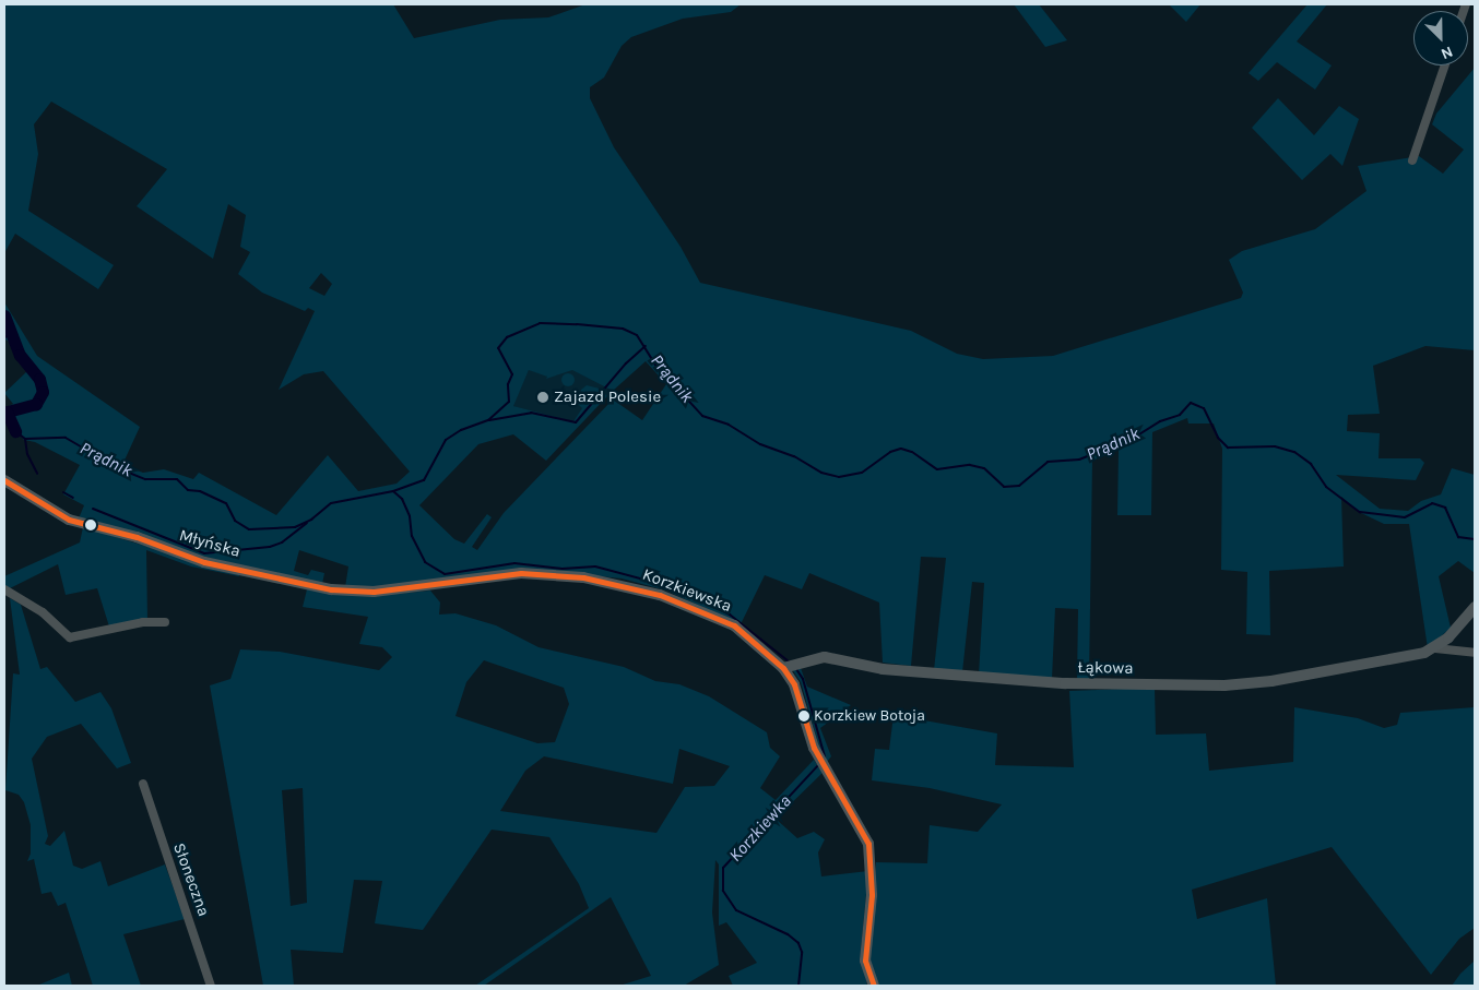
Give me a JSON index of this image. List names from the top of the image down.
{
  "streets": {
    "street": [
      "Młyńska",
      "Korzkiewska",
      "Łąkowa",
      "Słoneczna"
    ]
  },
  "crossings": [
    ["Młyńska", "Korzkiewska"],
    ["Korzkiewska", "Łąkowa"]
  ],
  "water": ["Prądnik", "Korzkiewka"],
  "places": ["Zajazd Polesie", "Korzkiew Botoja"],
  "north": "bottom right"
}
